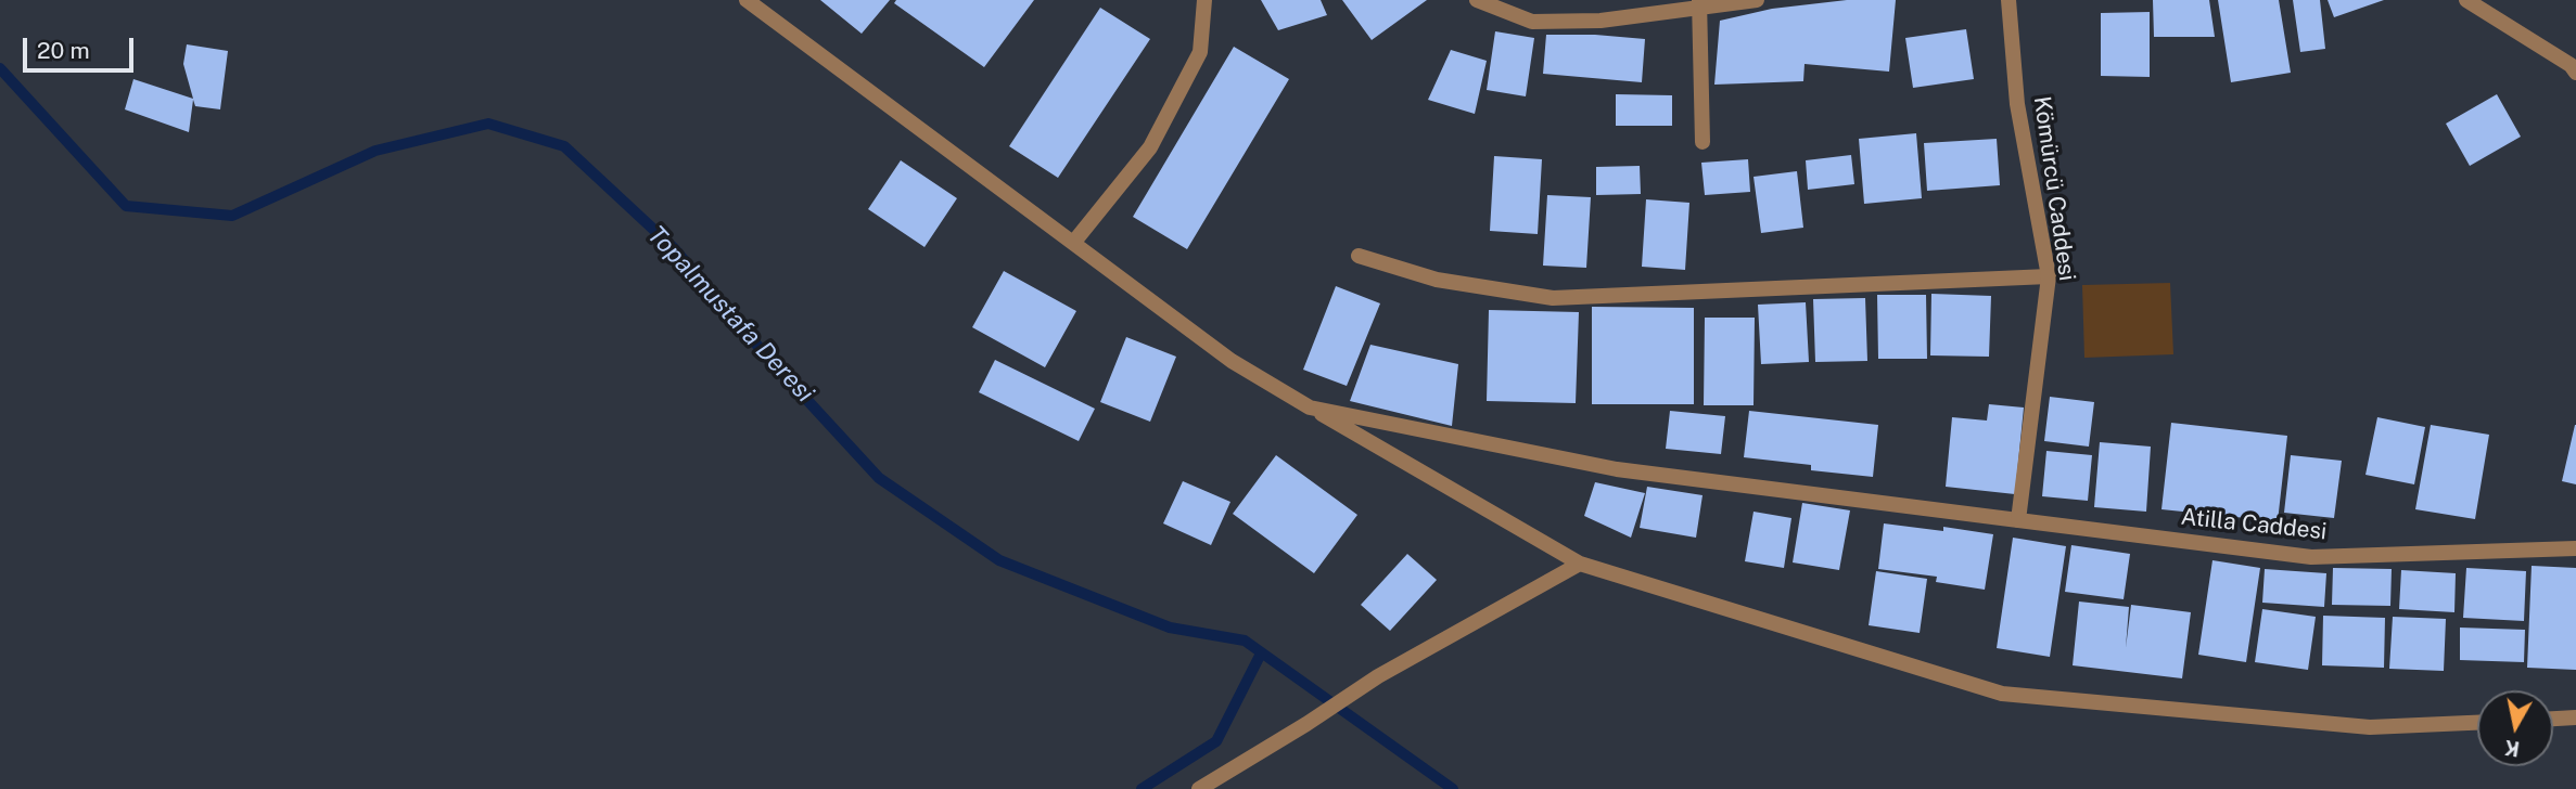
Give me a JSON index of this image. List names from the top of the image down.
{
  "streets": {
    "street": ["Kömürcü Caddesi", "Atilla Caddesi"]
  },
  "crossings": [
    ["Kömürcü Caddesi", "Atilla Caddesi"]
  ],
  "water": ["Topalmustafa Deresi"],
  "scale_bar": "20 m",
  "north": "bottom"
}
